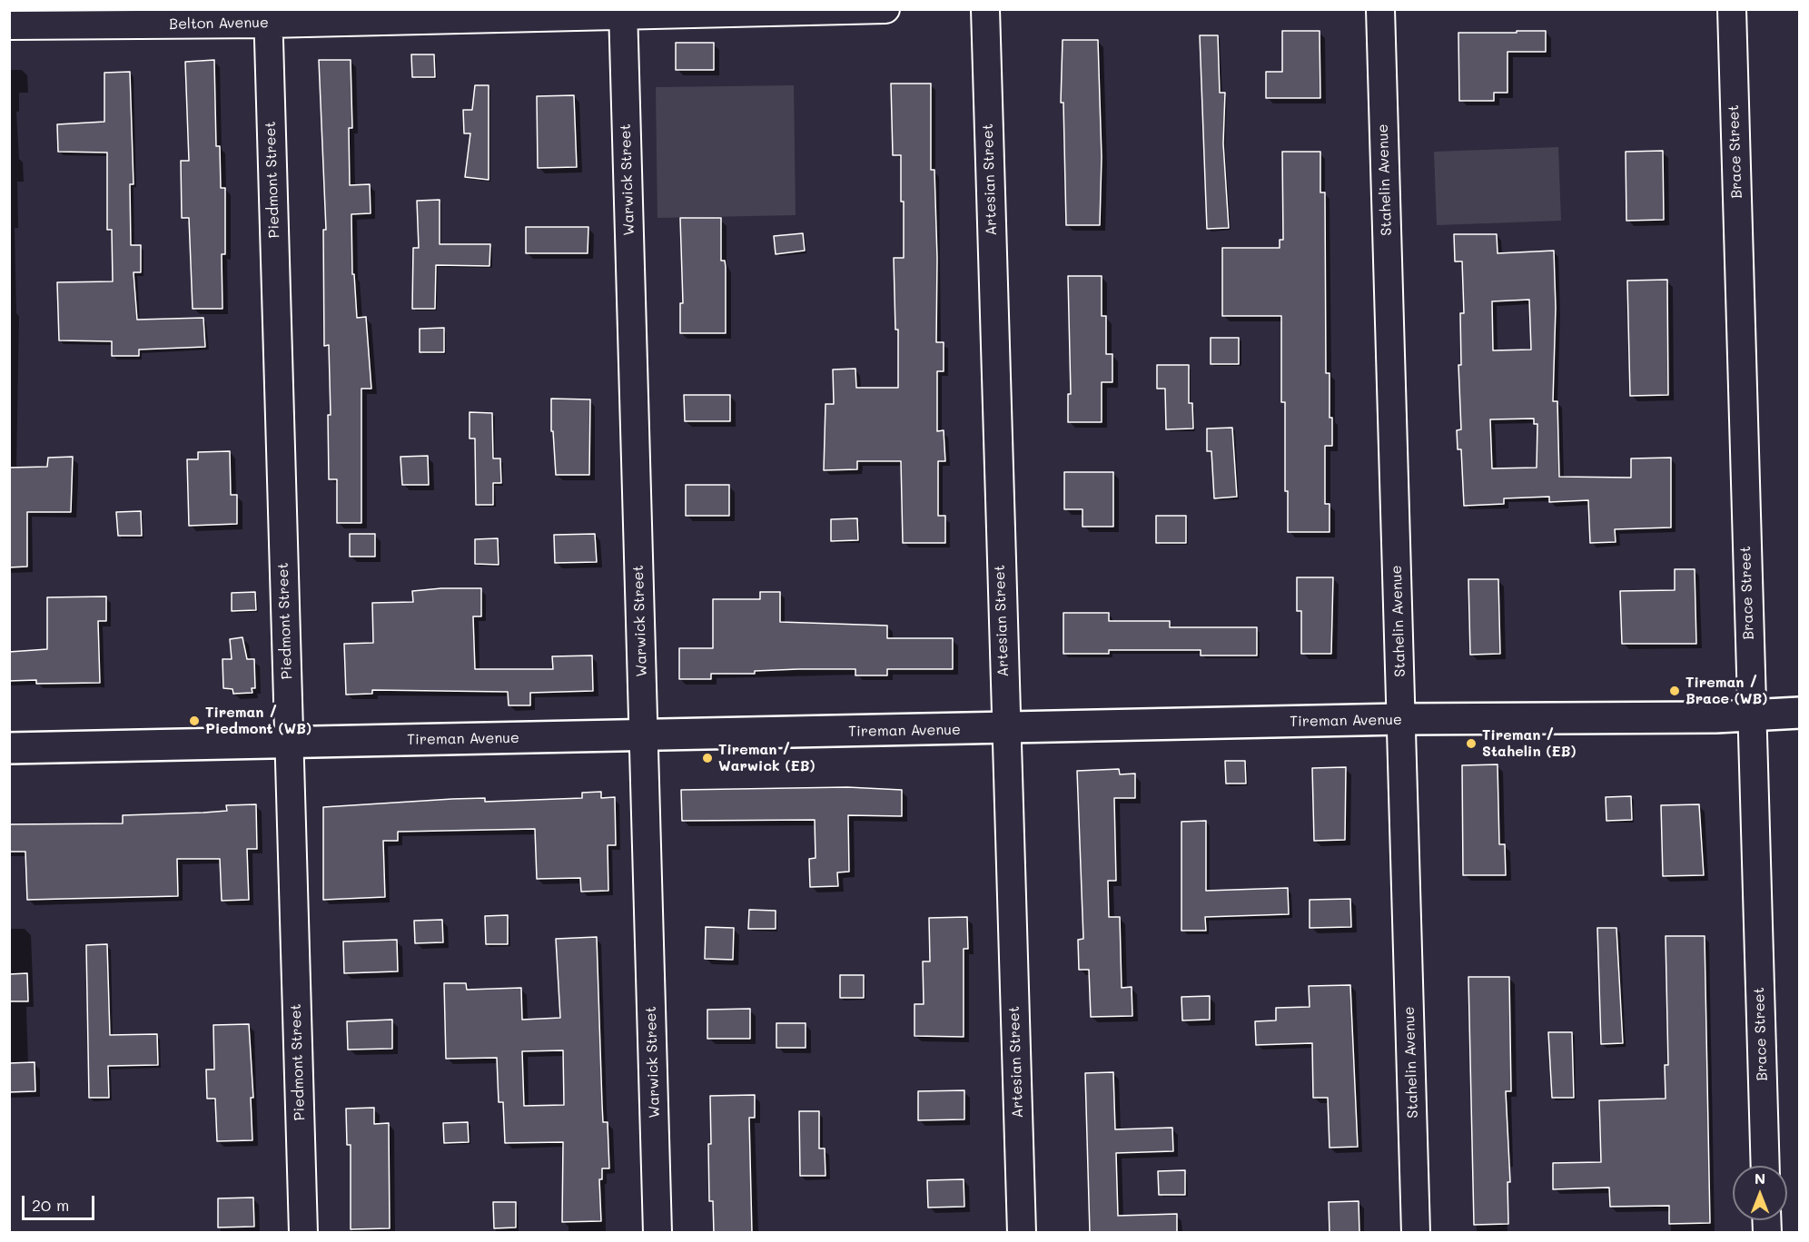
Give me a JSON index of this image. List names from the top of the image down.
{
  "streets": {
    "street": [
      "Belton Avenue",
      "Brace Street",
      "Piedmont Street",
      "Warwick Street",
      "Artesian Street",
      "Stahelin Avenue",
      "Tireman Avenue"
    ]
  },
  "crossings": [
    ["Belton Avenue", "Piedmont Street"],
    ["Belton Avenue", "Warwick Street"],
    ["Brace Street", "Tireman Avenue"],
    ["Piedmont Street", "Tireman Avenue"],
    ["Warwick Street", "Tireman Avenue"],
    ["Artesian Street", "Tireman Avenue"],
    ["Stahelin Avenue", "Tireman Avenue"]
  ],
  "places": [
    "Tireman / Brace (WB)",
    "Tireman / Piedmont (WB)",
    "Tireman / Stahelin (EB)",
    "Tireman / Warwick (EB)"
  ],
  "scale_bar": "20 m",
  "north": "top"
}
